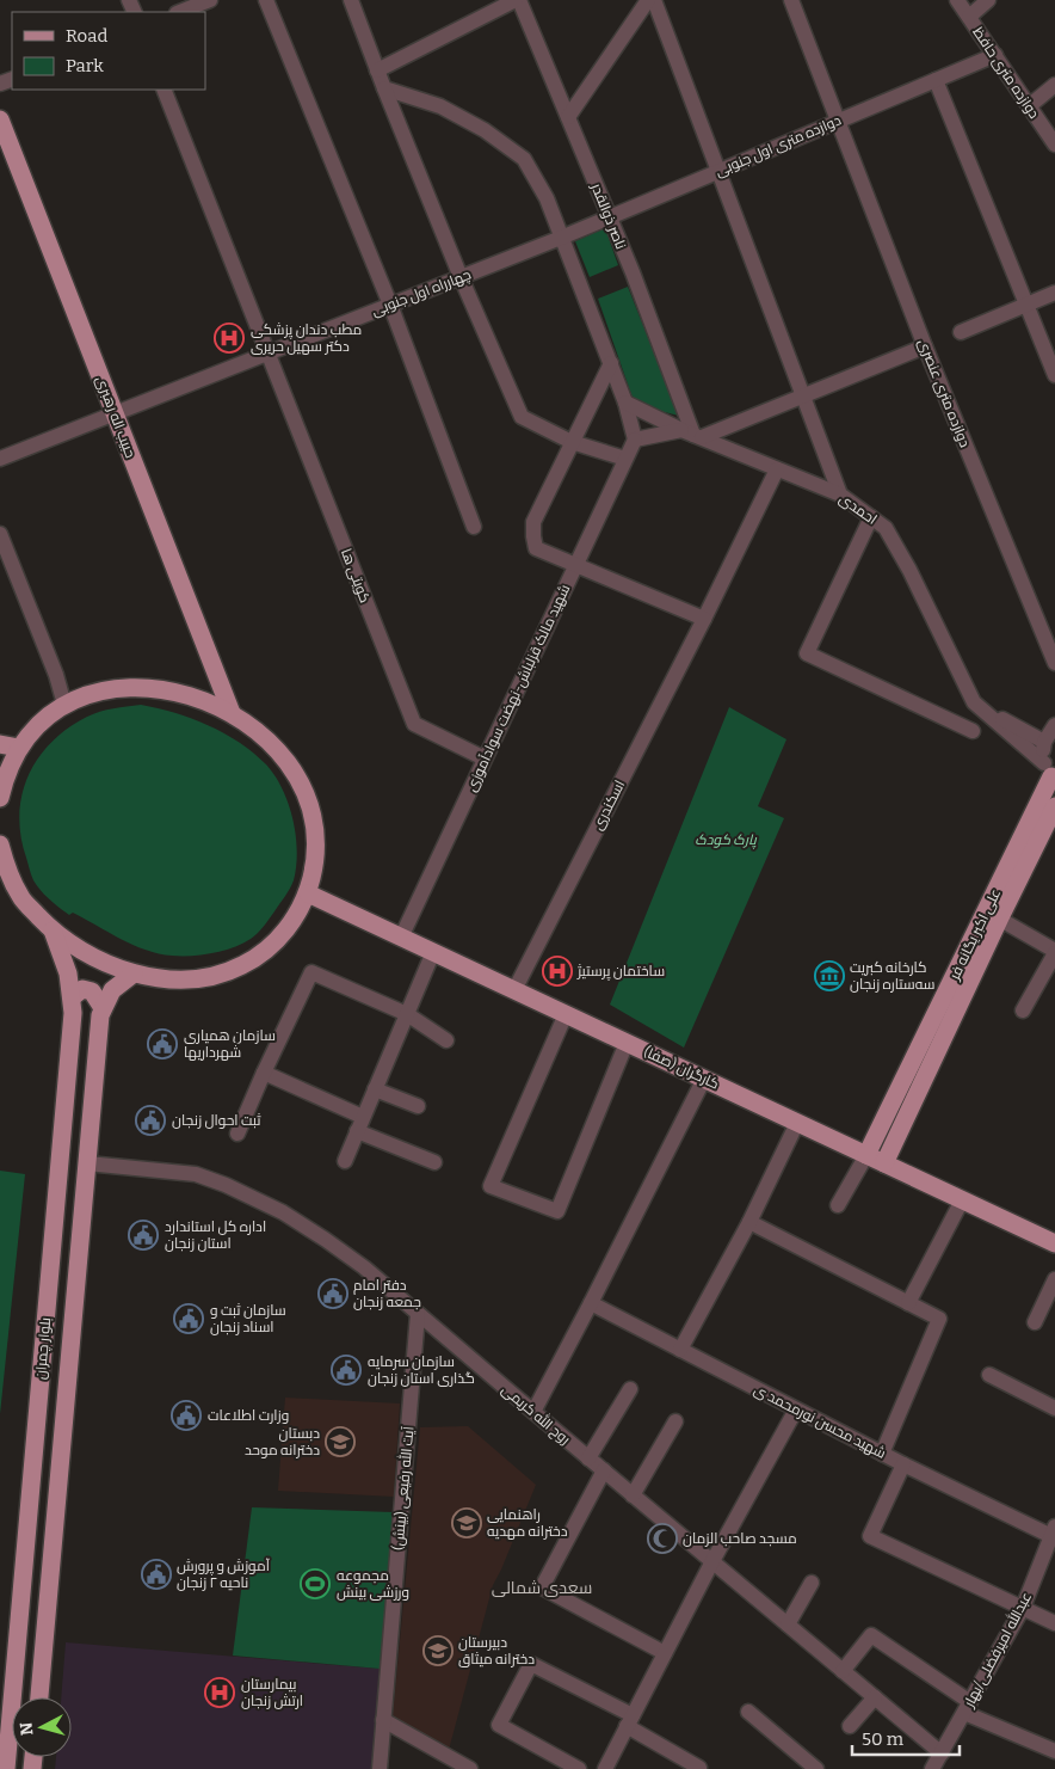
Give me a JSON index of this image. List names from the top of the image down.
{
  "streets": {
    "main road": [
      "حبیب اله رهبری",
      "علی اکبر یگانه فر",
      "کارگران (صفا)",
      "بلوار چمران"
    ],
    "street": [
      "دوازده متری حافظ",
      "دوازده متری اول جنوبی",
      "ناصر ذوالقدر",
      "چهارراه اول جنوبی",
      "دوازده متری عنصری",
      "احمدی",
      "کویتی ها",
      "شهید مالک قزلباش-نهضت سوادآموزی",
      "اسکندری",
      "روح الله کریمی",
      "شهید محسن نورمحمد ی",
      "آیت الله رفیعی (بینش)",
      "عبدالله امیرفضلی/بهار"
    ]
  },
  "crossings": [
    ["دوازده متری حافظ", "دوازده متری اول جنوبی"],
    ["دوازده متری اول جنوبی", "ناصر ذوالقدر"],
    ["دوازده متری اول جنوبی", "چهارراه اول جنوبی"],
    ["دوازده متری اول جنوبی", "دوازده متری عنصری"],
    ["ناصر ذوالقدر", "احمدی"],
    ["چهارراه اول جنوبی", "حبیب اله رهبری"],
    ["چهارراه اول جنوبی", "کویتی ها"],
    ["احمدی", "اسکندری"],
    ["احمدی", "علی اکبر یگانه فر"],
    ["کویتی ها", "شهید مالک قزلباش-نهضت سوادآموزی"],
    ["شهید مالک قزلباش-نهضت سوادآموزی", "کارگران (صفا)"],
    ["اسکندری", "کارگران (صفا)"],
    ["علی اکبر یگانه فر", "کارگران (صفا)"],
    ["بلوار چمران", "روح الله کریمی"],
    ["روح الله کریمی", "آیت الله رفیعی (بینش)"],
    ["روح الله کریمی", "عبدالله امیرفضلی/بهار"],
    ["شهید محسن نورمحمد ی", "عبدالله امیرفضلی/بهار"]
  ],
  "districts": ["سعدی شمالی"],
  "parks": ["پارک کودک"],
  "places": {
    "hospital": ["مطب دندان پزشکی دکتر سهیل حریری", "ساختمان پرستیژ", "بیمارستان ارتش زنجان"],
    "museum": ["کارخانه کبریت سه‌ستاره زنجان"],
    "public building": [
      "سازمان همیاری شهرداریها",
      "ثبت احوال زنجان",
      "اداره کل استاندارد استان زنجان",
      "دفتر امام جمعه زنجان",
      "سازمان ثبت و اسناد زنجان",
      "سازمان سرمایه گذاری استان زنجان",
      "وزارت اطلاعات",
      "آموزش و پرورش ناحیه ۲ زنجان"
    ],
    "school or university": ["دبستان دخترانه موحد", "راهنمایی دخترانه مهدیه", "دبیرستان دخترانه میثاق"],
    "mosque": ["مسجد صاحب الزمان"],
    "sports": ["مجموعه ورزشی بینش"]
  },
  "legend": ["Road", "Park"],
  "scale_bar": "50 m",
  "north": "left"
}
